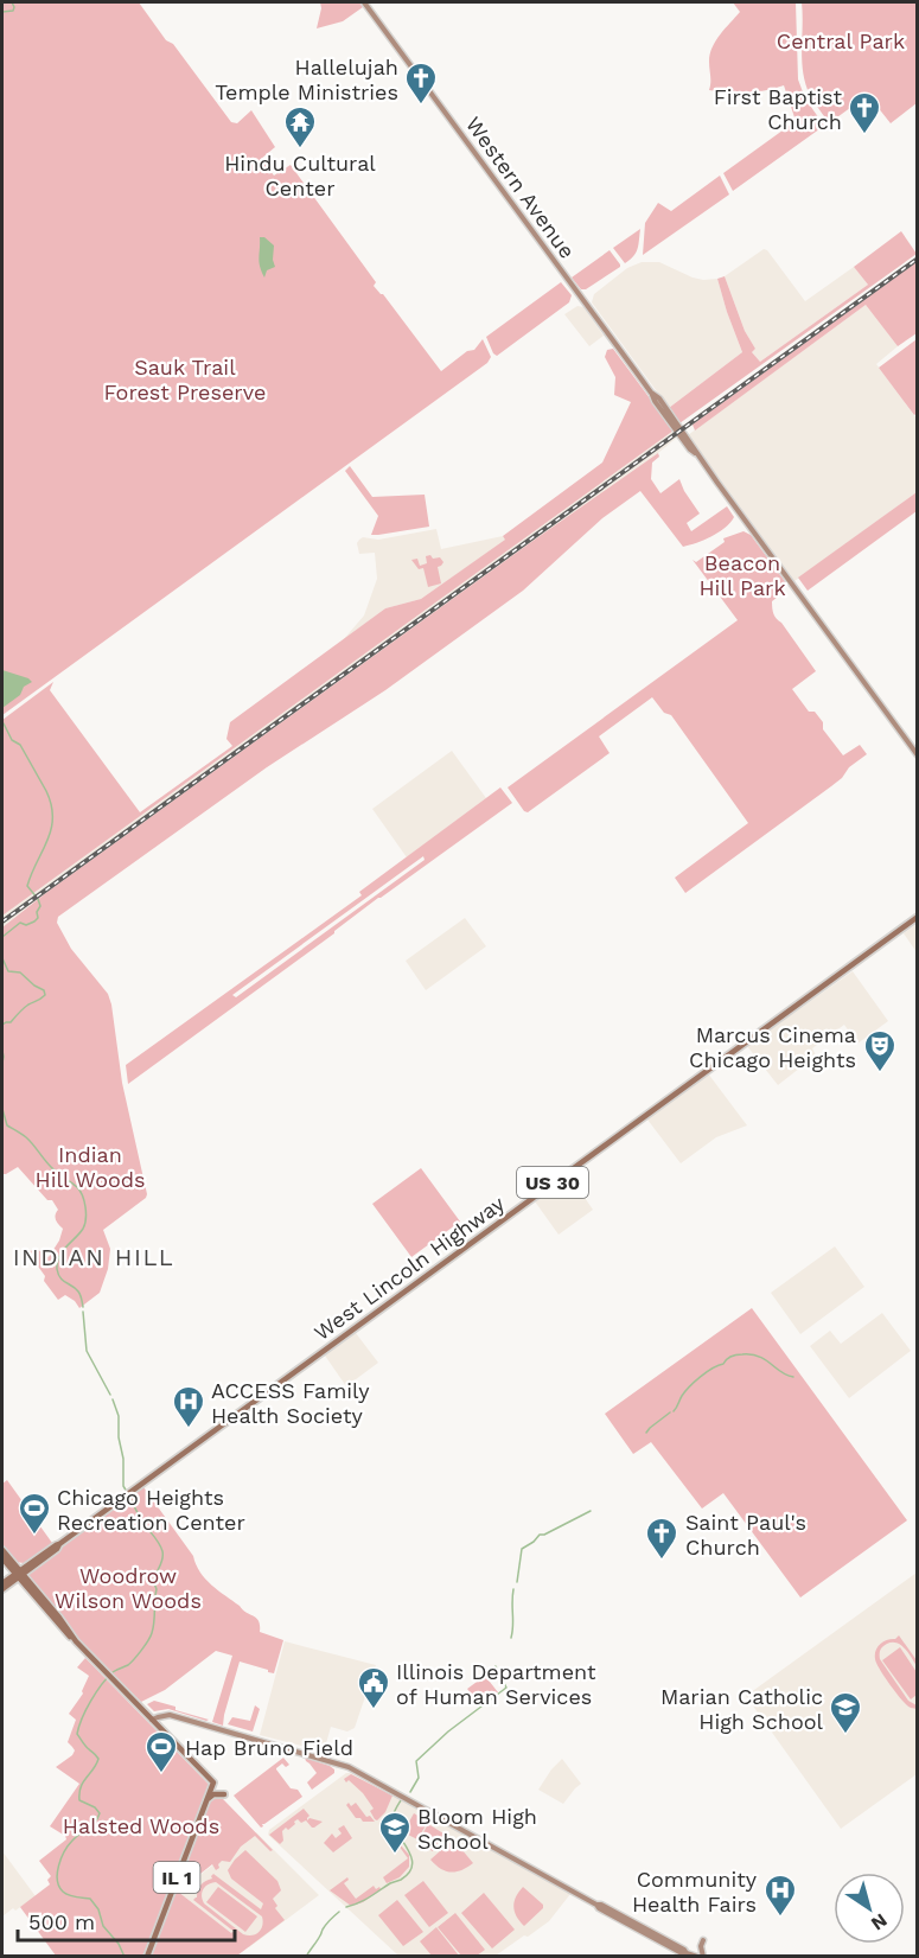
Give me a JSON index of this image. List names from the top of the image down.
{
  "streets": {
    "main road": [
      "Western Avenue",
      "US 30",
      "West Lincoln Highway",
      "IL 1"
    ]
  },
  "crossings": [
    ["US 30", "West Lincoln Highway"],
    ["US 30", "IL 1"],
    ["West Lincoln Highway", "IL 1"]
  ],
  "districts": ["INDIAN HILL"],
  "parks": [
    "Central Park",
    "Sauk Trail Forest Preserve",
    "Beacon Hill Park",
    "Indian Hill Woods",
    "Woodrow Wilson Woods",
    "Halsted Woods"
  ],
  "places": {
    "church": ["Hallelujah Temple Ministries", "First Baptist Church", "Saint Paul's Church"],
    "temple": ["Hindu Cultural Center"],
    "theatre": ["Marcus Cinema Chicago Heights"],
    "hospital": ["ACCESS Family Health Society", "Community Health Fairs"],
    "sports": ["Chicago Heights Recreation Center", "Hap Bruno Field"],
    "public building": ["Illinois Department of Human Services"],
    "school or university": ["Marian Catholic High School", "Bloom High School"]
  },
  "scale_bar": "500 m",
  "north": "bottom right"
}
